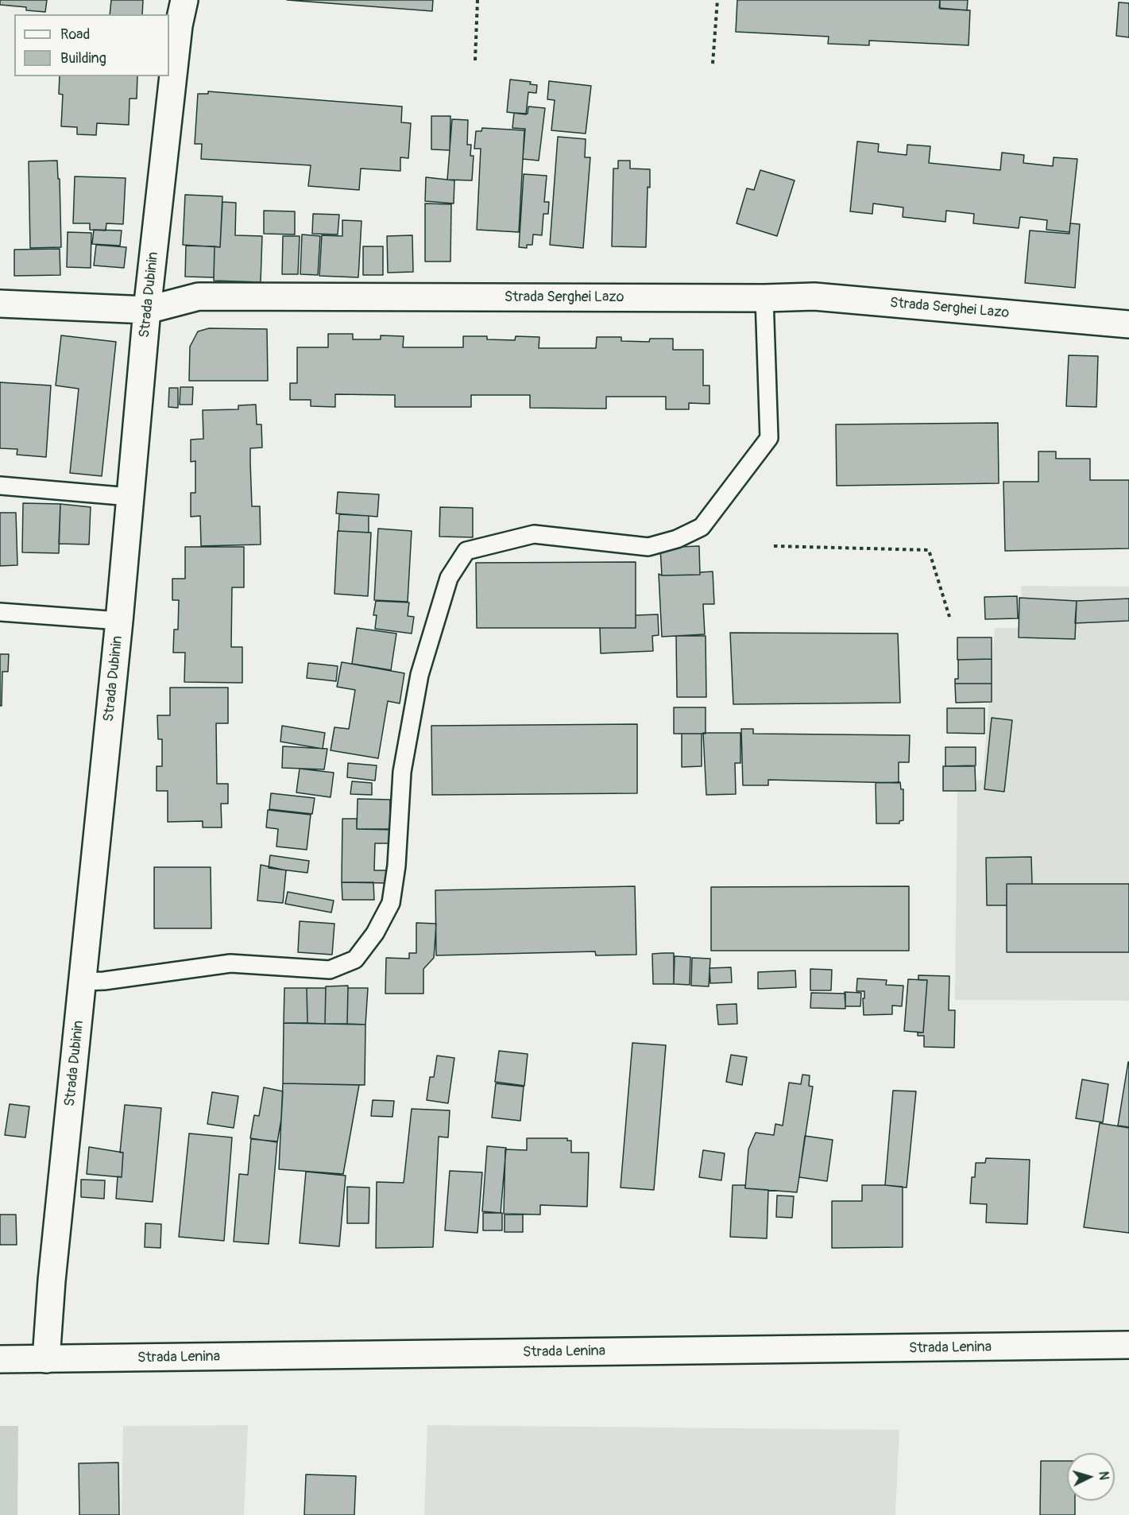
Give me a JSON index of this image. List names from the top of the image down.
{
  "streets": {
    "street": ["Strada Dubinin", "Strada Serghei Lazo", "Strada Lenina"]
  },
  "crossings": [
    ["Strada Dubinin", "Strada Serghei Lazo"],
    ["Strada Dubinin", "Strada Lenina"]
  ],
  "legend": ["Road", "Building"],
  "north": "right"
}
